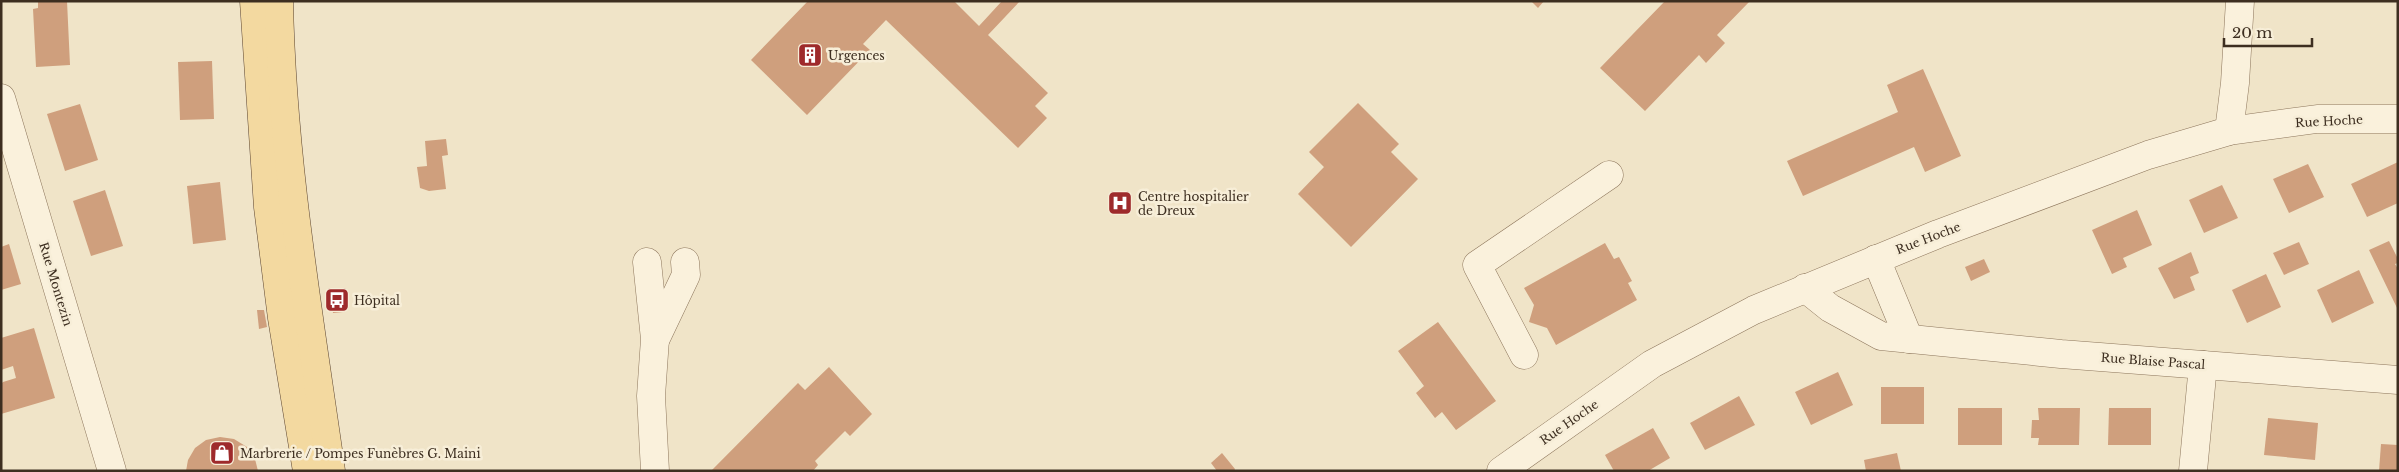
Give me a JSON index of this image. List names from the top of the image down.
{
  "streets": {
    "street": ["Rue Hoche", "Rue Montezin", "Rue Blaise Pascal"]
  },
  "crossings": [
    ["Rue Hoche", "Rue Blaise Pascal"]
  ],
  "places": {
    "building": ["Urgences"],
    "hospital": ["Centre hospitalier de Dreux"],
    "bus stop": ["Hôpital"],
    "shop": ["Marbrerie / Pompes Funèbres G. Maini"]
  },
  "scale_bar": "20 m"
}
